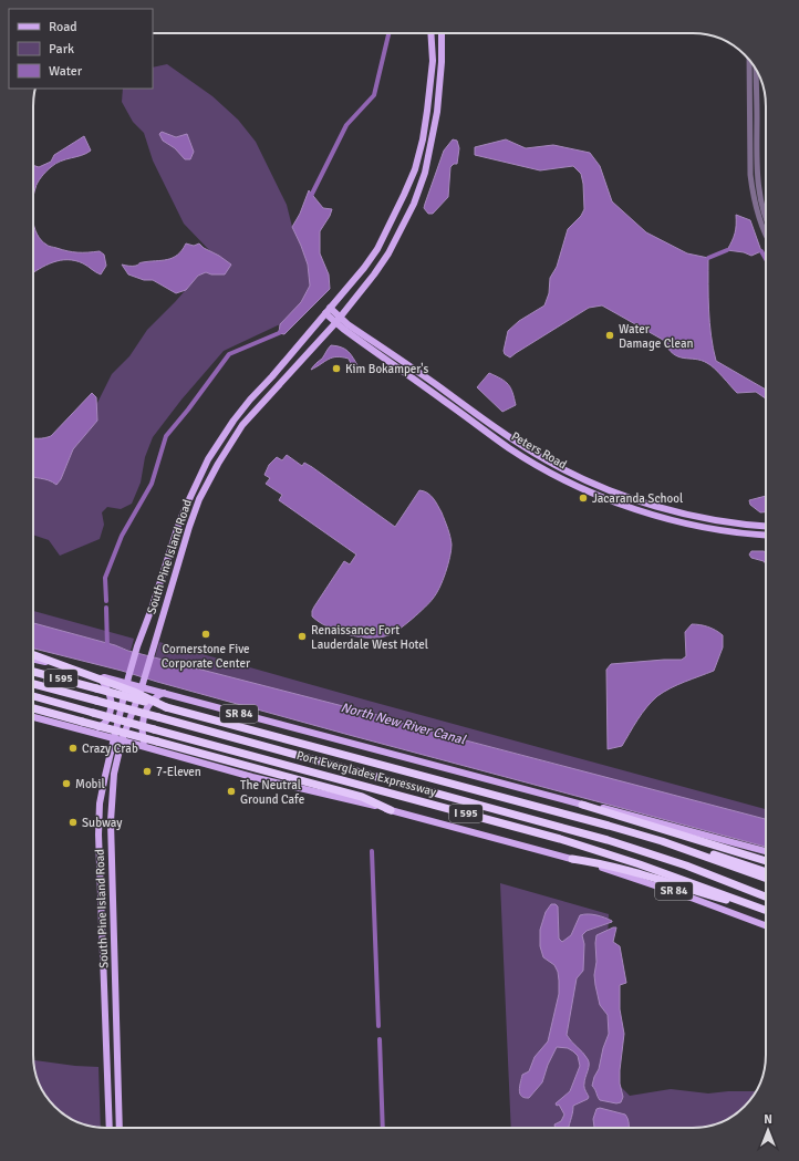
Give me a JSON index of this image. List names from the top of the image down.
{
  "streets": {
    "highway": ["I 595", "Port Everglades Expressway"],
    "main road": ["Peters Road", "South Pine Island Road", "SR 84"]
  },
  "crossings": [
    ["Peters Road", "South Pine Island Road"],
    ["South Pine Island Road", "SR 84"]
  ],
  "water": ["North New River Canal"],
  "places": [
    "Water Damage Clean",
    "Kim Bokamper's",
    "Jacaranda School",
    "Cornerstone Five Corporate Center",
    "Renaissance Fort Lauderdale West Hotel",
    "Crazy Crab",
    "7-Eleven",
    "Mobil",
    "The Neutral Ground Cafe",
    "Subway"
  ],
  "legend": ["Road", "Park", "Water"],
  "north": "top"
}
